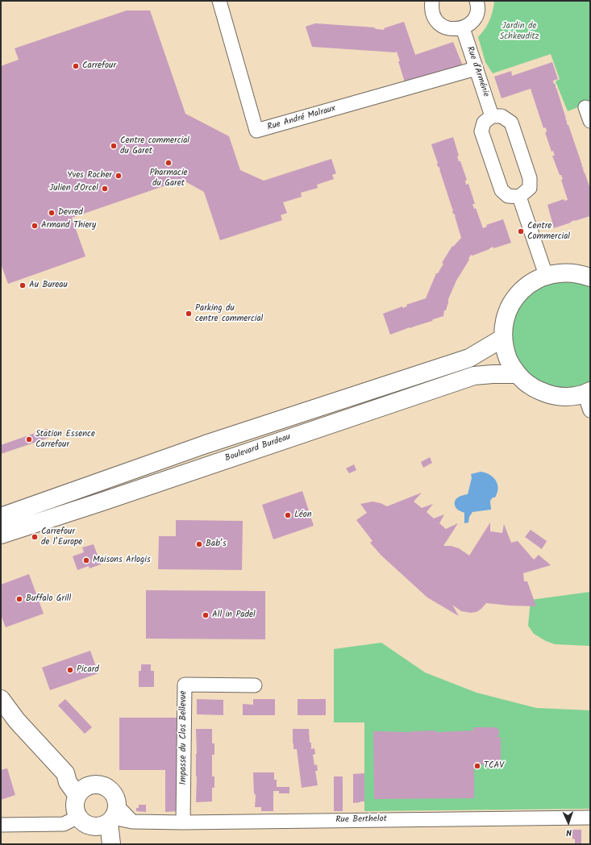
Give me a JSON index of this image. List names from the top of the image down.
{
  "streets": {
    "main road": ["Boulevard Burdeau"],
    "street": [
      "Rue d'Arménie",
      "Rue André Malraux",
      "Impasse du Clos Bellevue",
      "Rue Berthelot"
    ]
  },
  "crossings": [
    ["Rue d'Arménie", "Rue André Malraux"],
    ["Impasse du Clos Bellevue", "Rue Berthelot"]
  ],
  "parks": ["Jardin de Schkeuditz"],
  "places": [
    "Carrefour",
    "Centre commercial du Garet",
    "Pharmacie du Garet",
    "Yves Rocher",
    "Julien d'Orcel",
    "Devred",
    "Armand Thiery",
    "Centre Commercial",
    "Au Bureau",
    "Parking du centre commercial",
    "Station Essence Carrefour",
    "Léon",
    "Carrefour de l’Europe",
    "Bab’s",
    "Maisons Arlogis",
    "Buffalo Grill",
    "All in Padel",
    "Picard",
    "TCAV"
  ],
  "north": "bottom"
}
